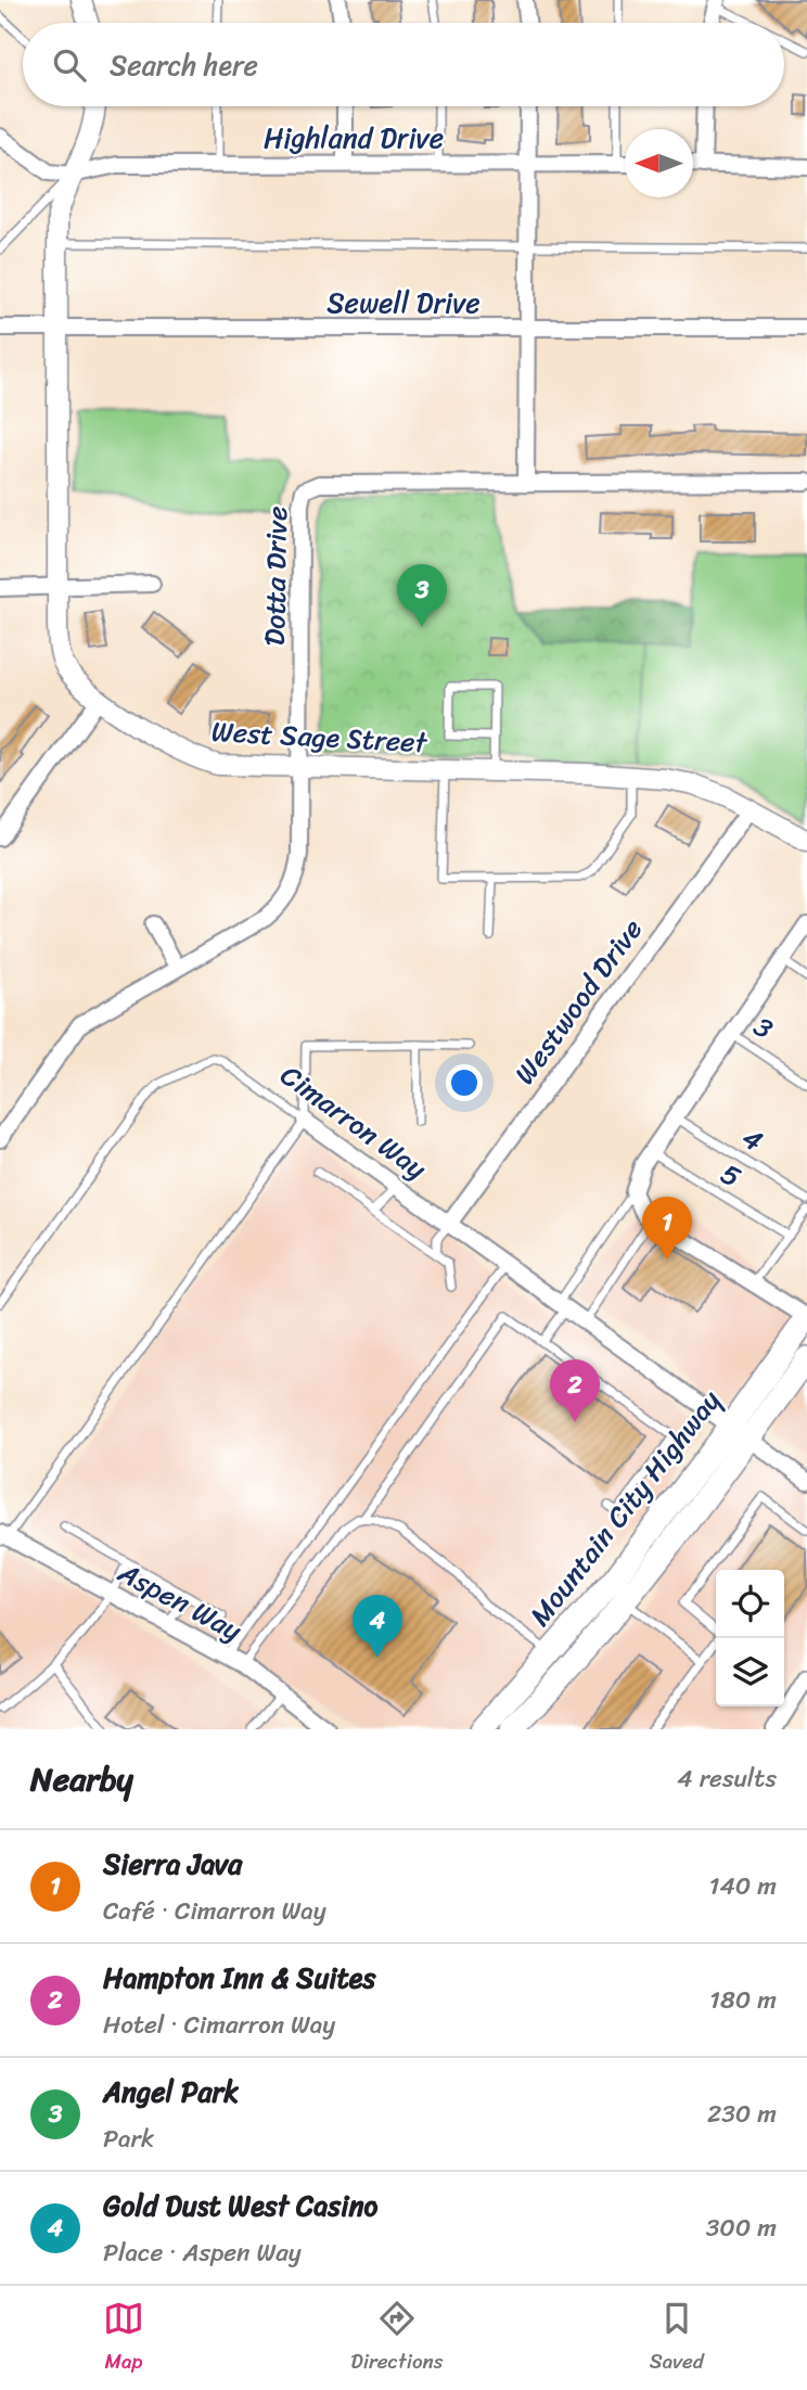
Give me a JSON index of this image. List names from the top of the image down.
{
  "streets": {
    "main road": ["Mountain City Highway"],
    "street": [
      "Highland Drive",
      "Sewell Drive",
      "Dotta Drive",
      "West Sage Street",
      "Westwood Drive",
      "Cimarron Way",
      "Aspen Way"
    ],
    "lane": ["3", "4", "5"]
  },
  "crossings": [
    ["Highland Drive", "West Sage Street"],
    ["Sewell Drive", "West Sage Street"],
    ["Dotta Drive", "West Sage Street"],
    ["West Sage Street", "Westwood Drive"],
    ["Westwood Drive", "Cimarron Way"],
    ["Cimarron Way", "Mountain City Highway"]
  ],
  "north": "left",
  "page": {
    "search": "Search here",
    "pins": [
      "3",
      "1",
      "2",
      "4"
    ],
    "heading": ["Nearby", "4 results"],
    "list": [
      {
        "mark": "1",
        "name": "Sierra Java",
        "note": "Café · Cimarron Way",
        "value": "140 m"
      },
      {
        "mark": "2",
        "name": "Hampton Inn & Suites",
        "note": "Hotel · Cimarron Way",
        "value": "180 m"
      },
      {
        "mark": "3",
        "name": "Angel Park",
        "note": "Park",
        "value": "230 m"
      },
      {
        "mark": "4",
        "name": "Gold Dust West Casino",
        "note": "Place · Aspen Way",
        "value": "300 m"
      }
    ],
    "nav": ["Map", "Directions", "Saved"]
  }
}
